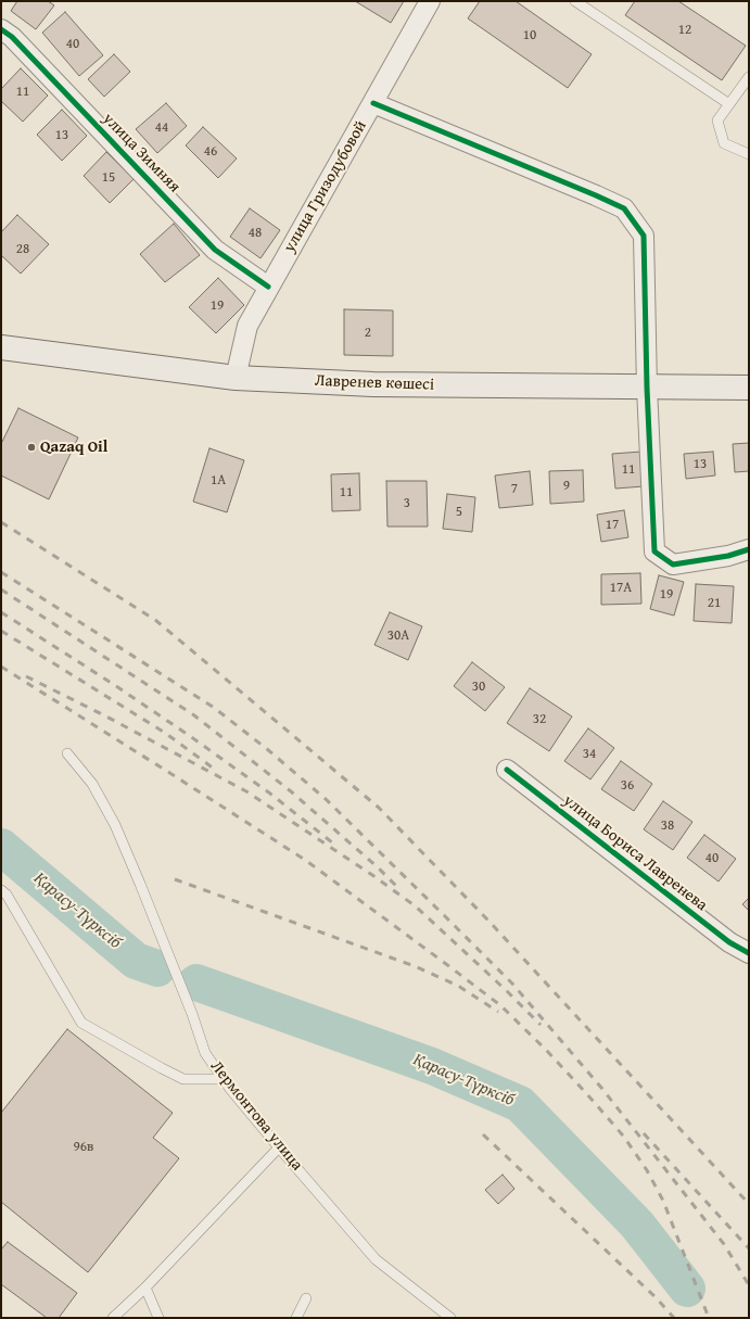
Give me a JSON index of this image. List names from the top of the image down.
{
  "streets": {
    "main road": ["Лавренев көшесі"],
    "street": ["улица Зимняя", "улица Гризодубовой", "улица Бориса Лавренева"],
    "lane": ["Лермонтова улица"]
  },
  "crossings": [
    ["улица Зимняя", "улица Гризодубовой"],
    ["улица Гризодубовой", "Лавренев көшесі"]
  ],
  "water": ["Қарасу-Түрксіб"],
  "places": ["Qazaq Oil"],
  "house_numbers": [
    "12",
    "10",
    "40",
    "11",
    "44",
    "13",
    "46",
    "15",
    "48",
    "28",
    "19",
    "2",
    "13",
    "11",
    "1А",
    "9",
    "7",
    "11",
    "3",
    "5",
    "17",
    "17А",
    "19",
    "21",
    "30А",
    "30",
    "32",
    "34",
    "36",
    "38",
    "40",
    "96в"
  ]
}
